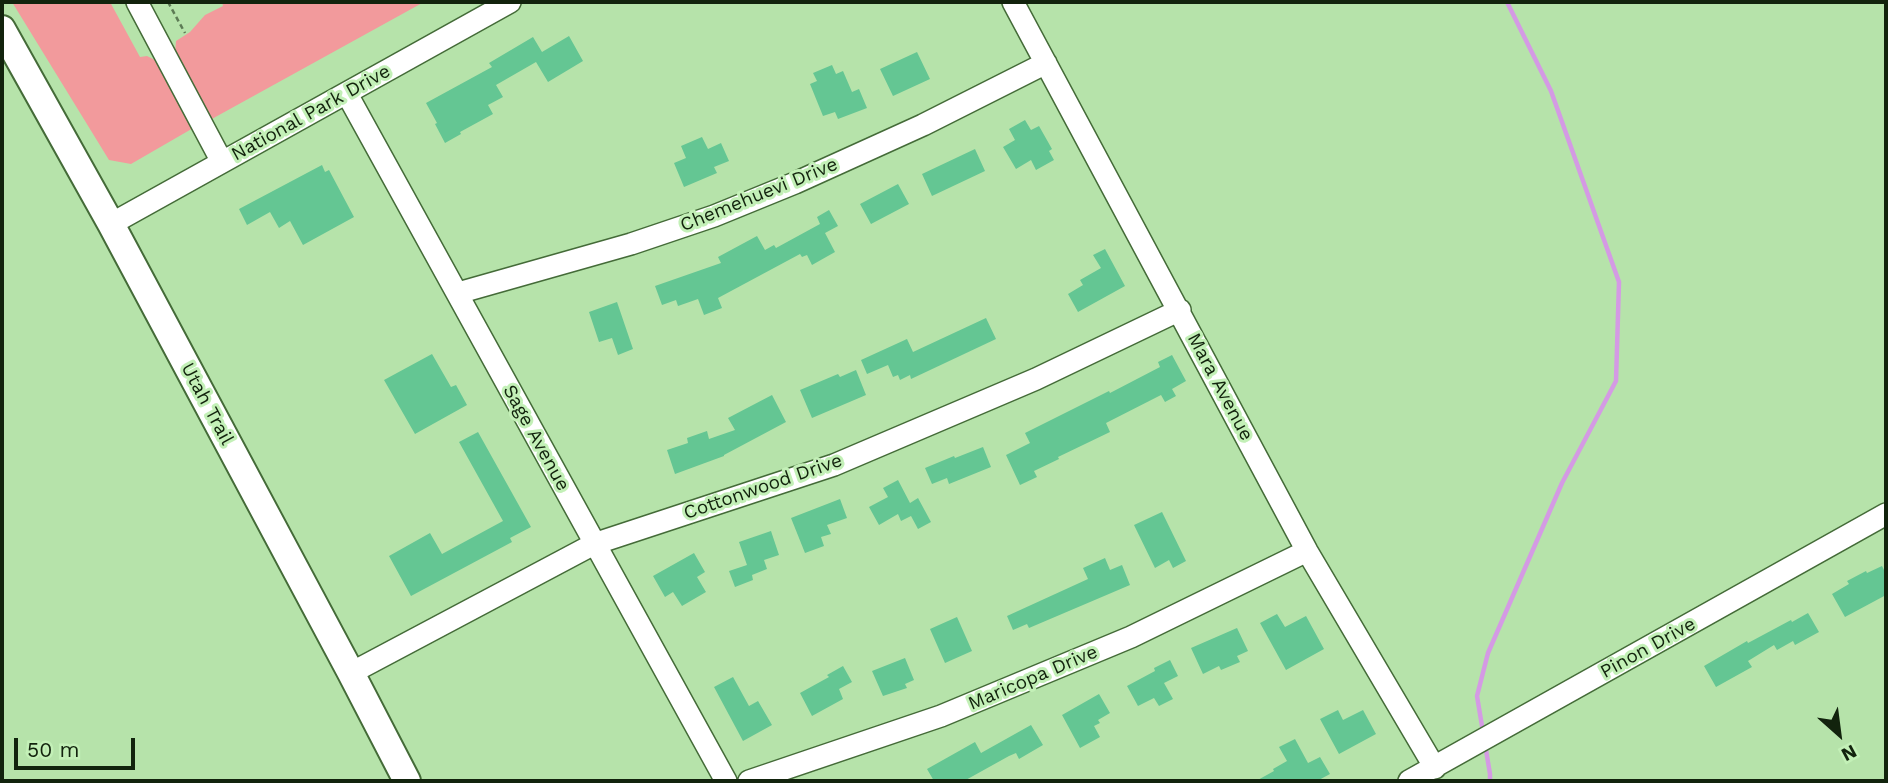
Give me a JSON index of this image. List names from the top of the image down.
{
  "streets": {
    "main road": ["Utah Trail"],
    "street": [
      "National Park Drive",
      "Chemehuevi Drive",
      "Mara Avenue",
      "Sage Avenue",
      "Cottonwood Drive",
      "Pinon Drive",
      "Maricopa Drive"
    ]
  },
  "crossings": [
    ["National Park Drive", "Utah Trail"],
    ["National Park Drive", "Sage Avenue"],
    ["Chemehuevi Drive", "Mara Avenue"],
    ["Chemehuevi Drive", "Sage Avenue"],
    ["Mara Avenue", "Cottonwood Drive"],
    ["Mara Avenue", "Pinon Drive"],
    ["Mara Avenue", "Maricopa Drive"],
    ["Utah Trail", "Cottonwood Drive"],
    ["Sage Avenue", "Cottonwood Drive"]
  ],
  "scale_bar": "50 m",
  "north": "bottom right"
}
